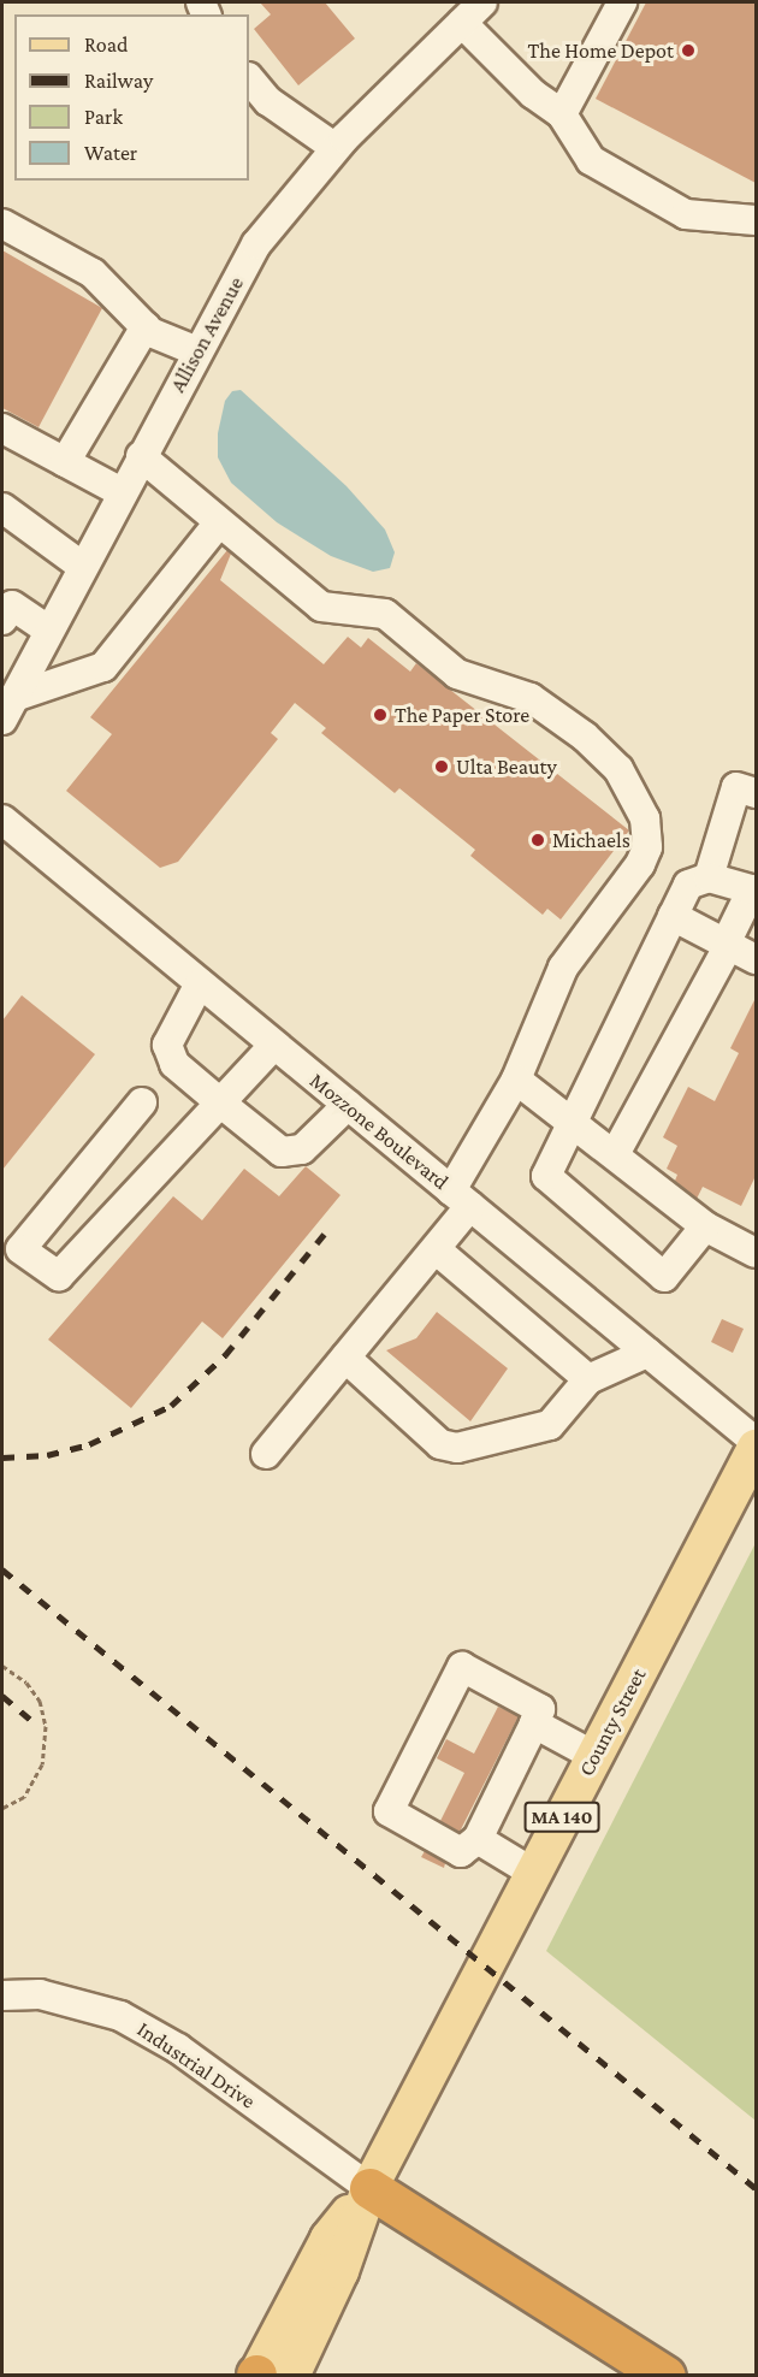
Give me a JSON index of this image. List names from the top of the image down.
{
  "streets": {
    "main road": ["County Street", "MA 140"],
    "street": ["Allison Avenue", "Mozzone Boulevard", "Industrial Drive"]
  },
  "crossings": [
    ["Mozzone Boulevard", "County Street"],
    ["County Street", "MA 140"],
    ["County Street", "Industrial Drive"],
    ["MA 140", "Industrial Drive"]
  ],
  "places": [
    "The Home Depot",
    "The Paper Store",
    "Ulta Beauty",
    "Michaels"
  ],
  "legend": [
    "Road",
    "Railway",
    "Park",
    "Water"
  ]
}
